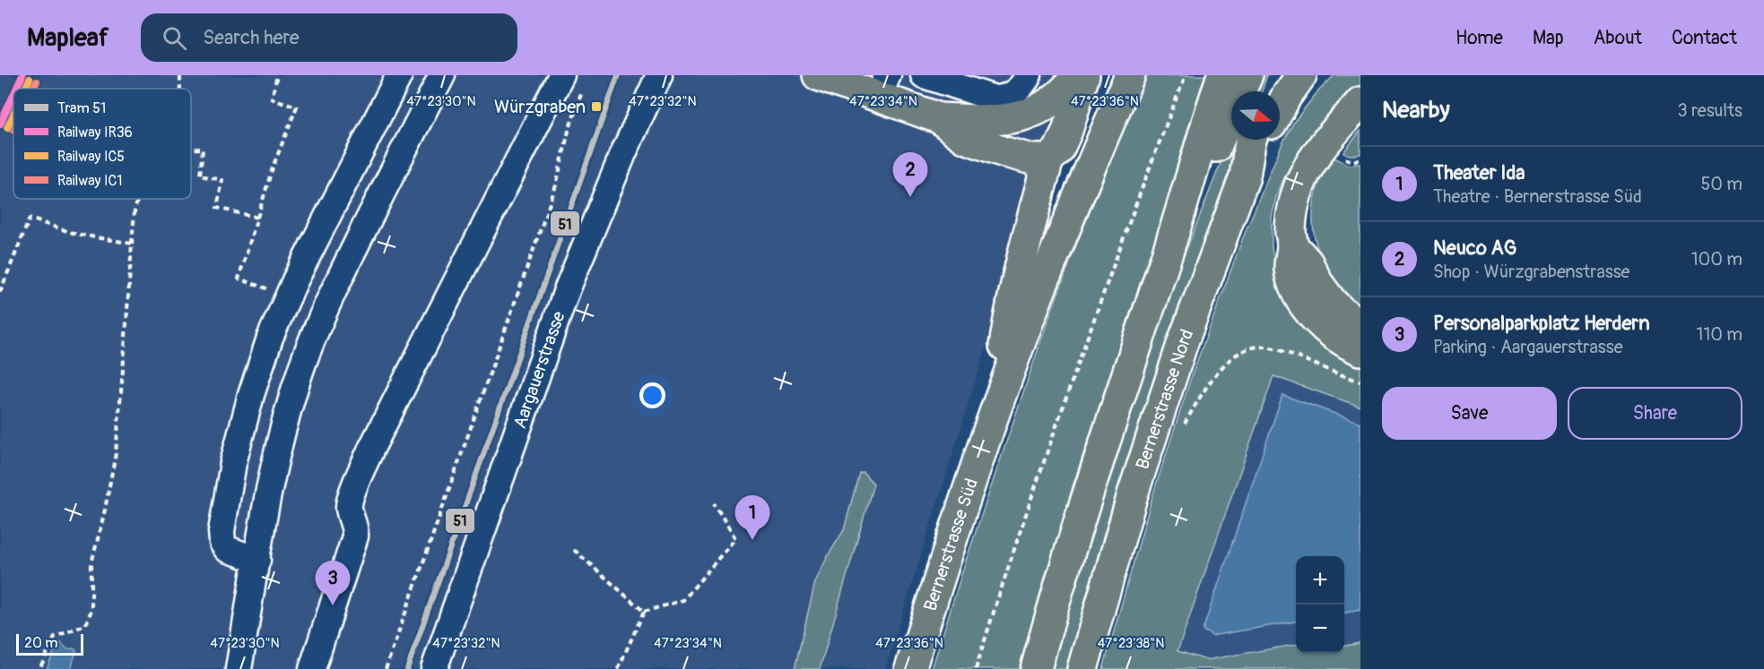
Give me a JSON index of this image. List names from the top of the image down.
{
  "streets": {
    "main road": ["Bernerstrasse Nord", "Bernerstrasse Süd"],
    "street": ["Aargauerstrasse"]
  },
  "places": {
    "transit": ["Würzgraben"]
  },
  "lines": [
    "tram line 51",
    "rail line IR36",
    "rail line IC5",
    "rail line IC1"
  ],
  "legend": [
    "Tram 51",
    "Railway IR36",
    "Railway IC5",
    "Railway IC1"
  ],
  "scale_bar": "20 m",
  "north": "right",
  "page": {
    "header": "Mapleaf",
    "search": "Search here",
    "nav": [
      "Home",
      "Map",
      "About",
      "Contact"
    ],
    "heading": ["Nearby", "3 results"],
    "list": [
      {
        "mark": "1",
        "name": "Theater Ida",
        "note": "Theatre · Bernerstrasse Süd",
        "value": "50 m"
      },
      {
        "mark": "2",
        "name": "Neuco AG",
        "note": "Shop · Würzgrabenstrasse",
        "value": "100 m"
      },
      {
        "mark": "3",
        "name": "Personalparkplatz Herdern",
        "note": "Parking · Aargauerstrasse",
        "value": "110 m"
      }
    ],
    "pins": ["2", "1", "3"],
    "buttons": ["Save", "Share"],
    "map_buttons": ["+", "−"],
    "scale": "20 m"
  },
  "coordinates": [
    "47°23'30\"N",
    "47°23'32\"N",
    "47°23'34\"N",
    "47°23'36\"N",
    "47°23'38\"N"
  ]
}
